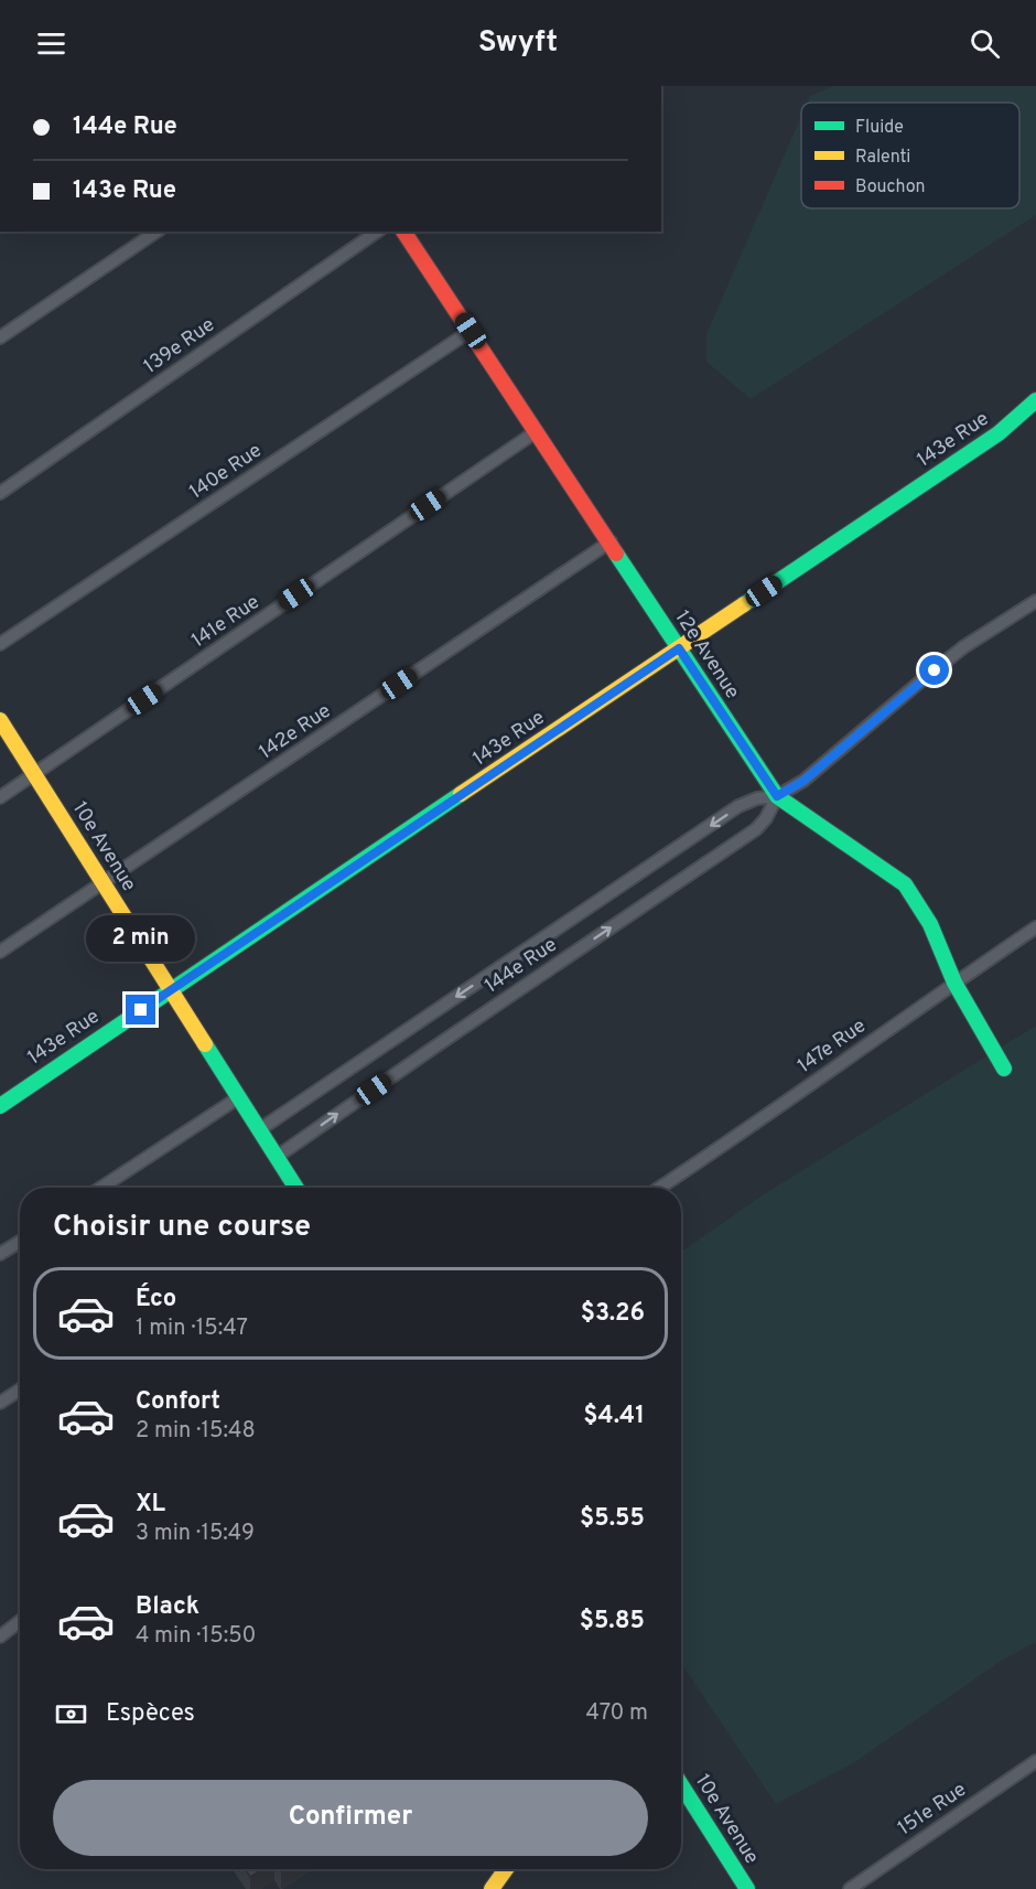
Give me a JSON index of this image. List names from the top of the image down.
{
  "streets": {
    "street": [
      "139e Rue",
      "143e Rue",
      "140e Rue",
      "141e Rue",
      "12e Avenue",
      "142e Rue",
      "10e Avenue",
      "144e Rue",
      "147e Rue",
      "151e Rue"
    ]
  },
  "crossings": [
    ["143e Rue", "12e Avenue"],
    ["143e Rue", "10e Avenue"],
    ["140e Rue", "12e Avenue"],
    ["141e Rue", "12e Avenue"],
    ["141e Rue", "10e Avenue"],
    ["12e Avenue", "142e Rue"],
    ["12e Avenue", "144e Rue"],
    ["12e Avenue", "147e Rue"],
    ["142e Rue", "10e Avenue"],
    ["10e Avenue", "144e Rue"]
  ],
  "legend": ["Fluide", "Ralenti", "Bouchon"],
  "page": {
    "header": "Swyft",
    "banner": ["144e Rue", "143e Rue"],
    "bubble": "2 min",
    "heading": "Choisir une course",
    "list": [
      {
        "name": "Éco",
        "note": "1 min · 15:47",
        "value": "$3.26"
      },
      {
        "name": "Confort",
        "note": "2 min · 15:48",
        "value": "$4.41"
      },
      {
        "name": "XL",
        "note": "3 min · 15:49",
        "value": "$5.55"
      },
      {
        "name": "Black",
        "note": "4 min · 15:50",
        "value": "$5.85"
      }
    ],
    "pay": ["Espèces", "470 m"],
    "buttons": "Confirmer"
  }
}
